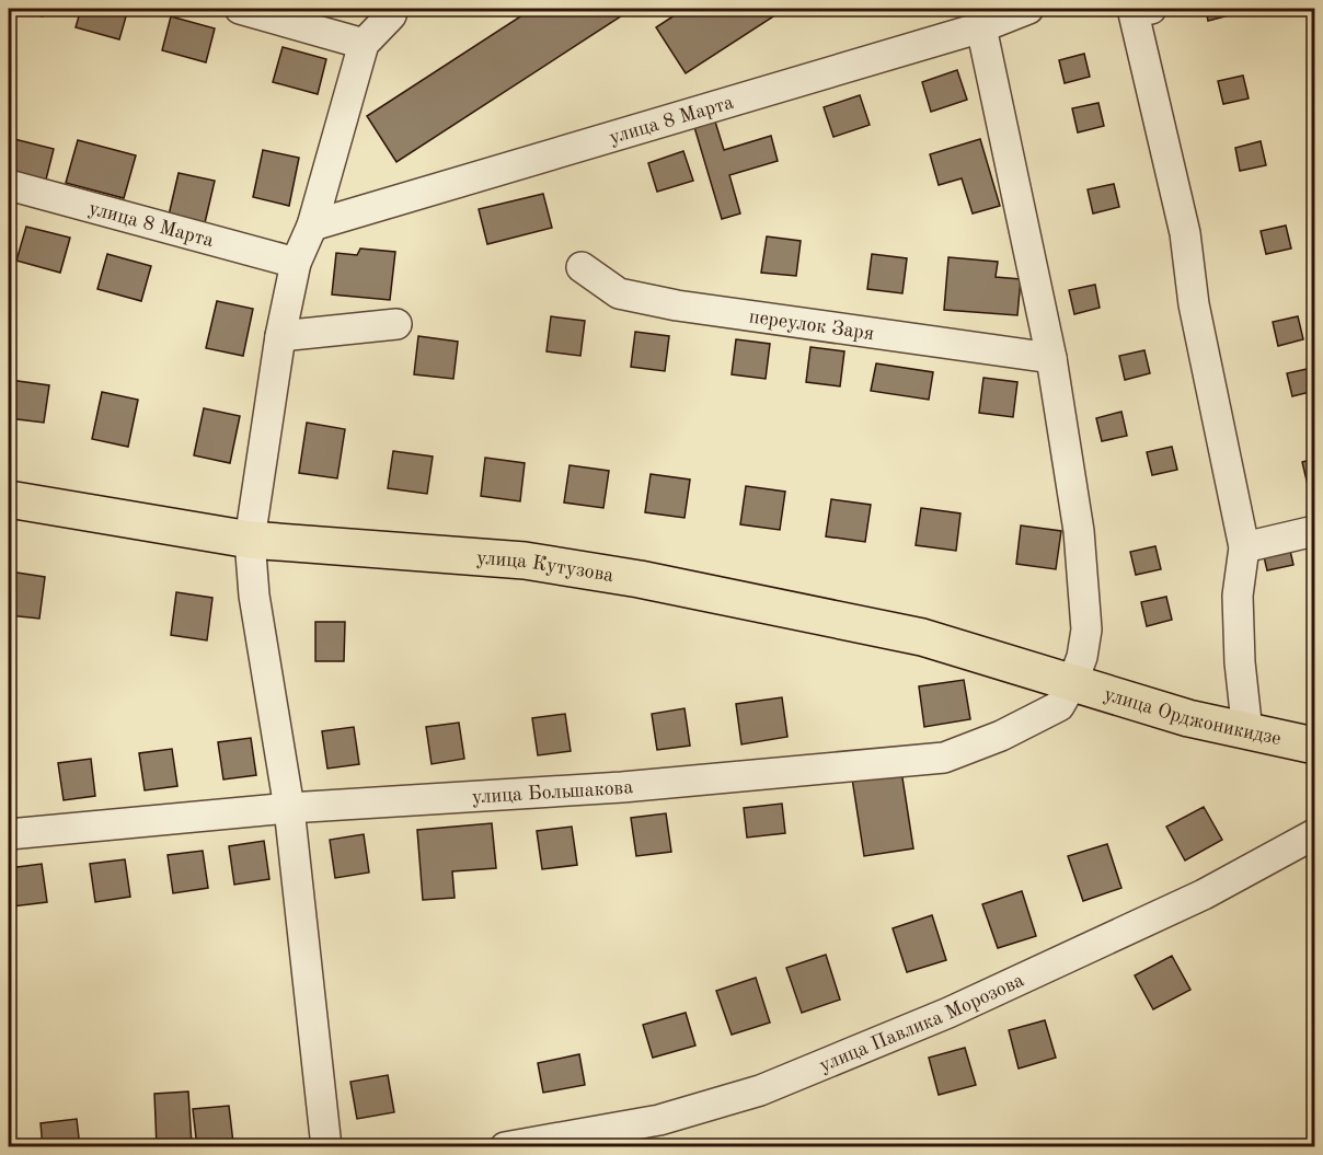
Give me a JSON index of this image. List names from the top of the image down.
{
  "streets": {
    "main road": ["улица Кутузова", "улица Орджоникидзе"],
    "street": [
      "улица 8 Марта",
      "переулок Заря",
      "улица Большакова",
      "улица Павлика Морозова"
    ]
  },
  "crossings": [
    ["улица Кутузова", "улица Орджоникидзе"],
    ["улица Кутузова", "улица Большакова"],
    ["улица Орджоникидзе", "улица Большакова"]
  ]
}
